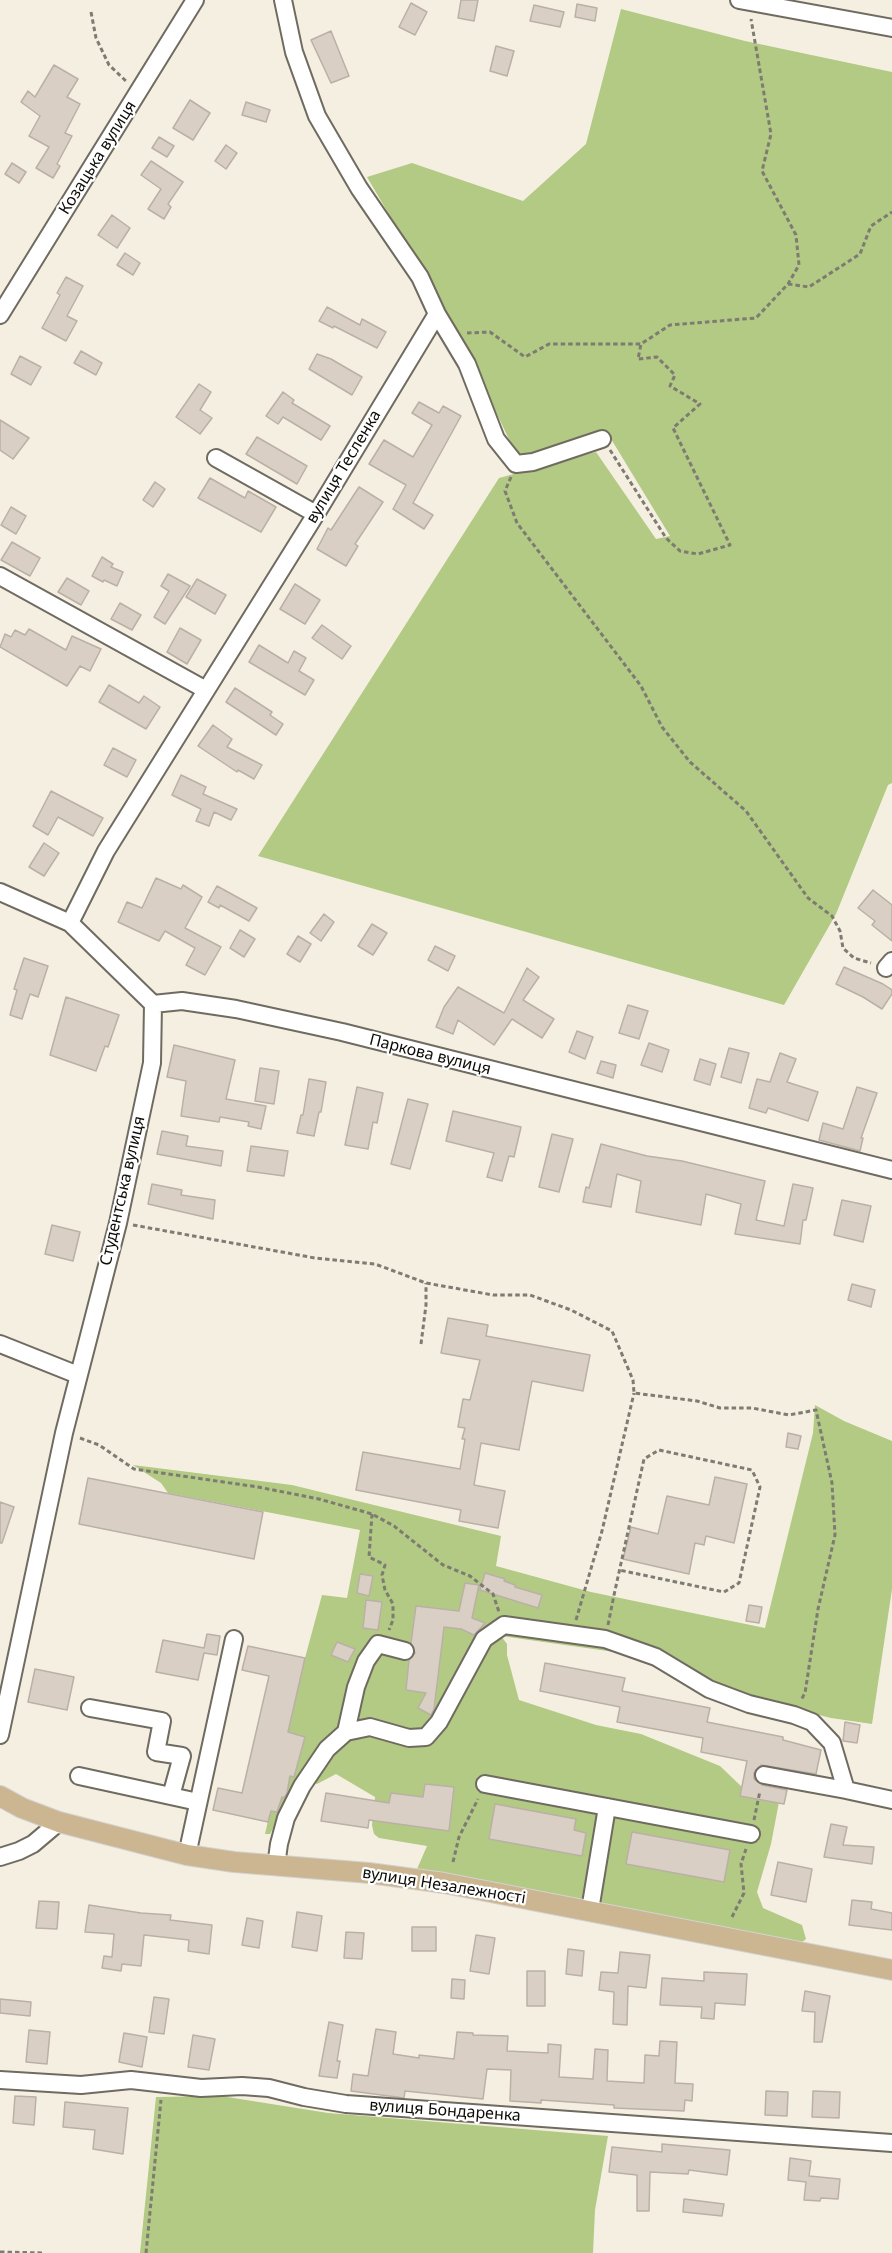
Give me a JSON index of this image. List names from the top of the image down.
{
  "streets": {
    "main road": ["вулиця Незалежності"],
    "street": [
      "Козацька вулиця",
      "вулиця Тесленка",
      "Паркова вулиця",
      "Студентська вулиця",
      "вулиця Бондаренка"
    ]
  },
  "crossings": [
    ["Паркова вулиця", "Студентська вулиця"]
  ]
}
